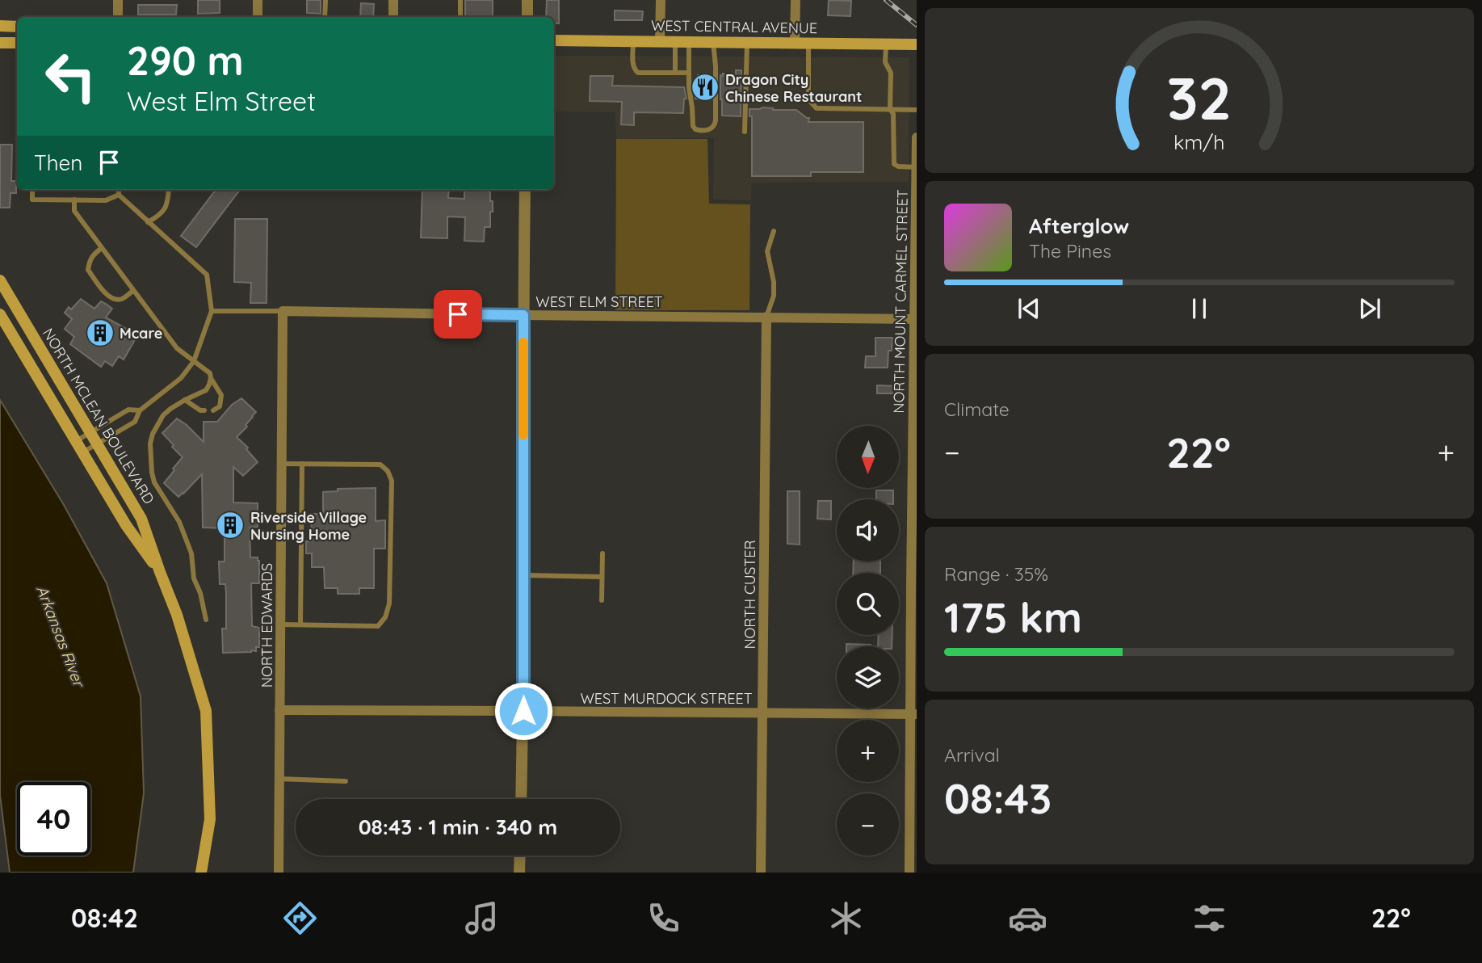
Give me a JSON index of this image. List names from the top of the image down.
{
  "streets": {
    "main road": ["WEST CENTRAL AVENUE", "NORTH MCLEAN BOULEVARD"],
    "street": [
      "WEST ELM STREET",
      "NORTH MOUNT CARMEL STREET",
      "NORTH CUSTER",
      "NORTH EDWARDS",
      "WEST MURDOCK STREET"
    ]
  },
  "crossings": [
    ["WEST ELM STREET", "NORTH MOUNT CARMEL STREET"],
    ["WEST ELM STREET", "NORTH CUSTER"],
    ["WEST ELM STREET", "NORTH EDWARDS"],
    ["NORTH MOUNT CARMEL STREET", "WEST MURDOCK STREET"],
    ["NORTH CUSTER", "WEST MURDOCK STREET"],
    ["NORTH EDWARDS", "WEST MURDOCK STREET"]
  ],
  "water": ["Arkansas River"],
  "places": {
    "restaurant": ["Dragon City Chinese Restaurant"],
    "building": ["Mcare", "Riverside Village Nursing Home"]
  },
  "north": "bottom",
  "page": {
    "turn": ["290 m", "West Elm Street"],
    "then": "Then",
    "song": ["Afterglow", "The Pines"],
    "tile": [
      "Climate",
      ["Range · 35%", "175 km"],
      ["Arrival", "08:43"]
    ],
    "map_buttons": ["+", "−"],
    "heat": ["−", "22°", "+"],
    "limit": "40",
    "trip": "08:43 · 1 min · 340 m",
    "tabs": ["08:42", "22°"],
    "gauge": ["32", "km/h"]
  }
}
